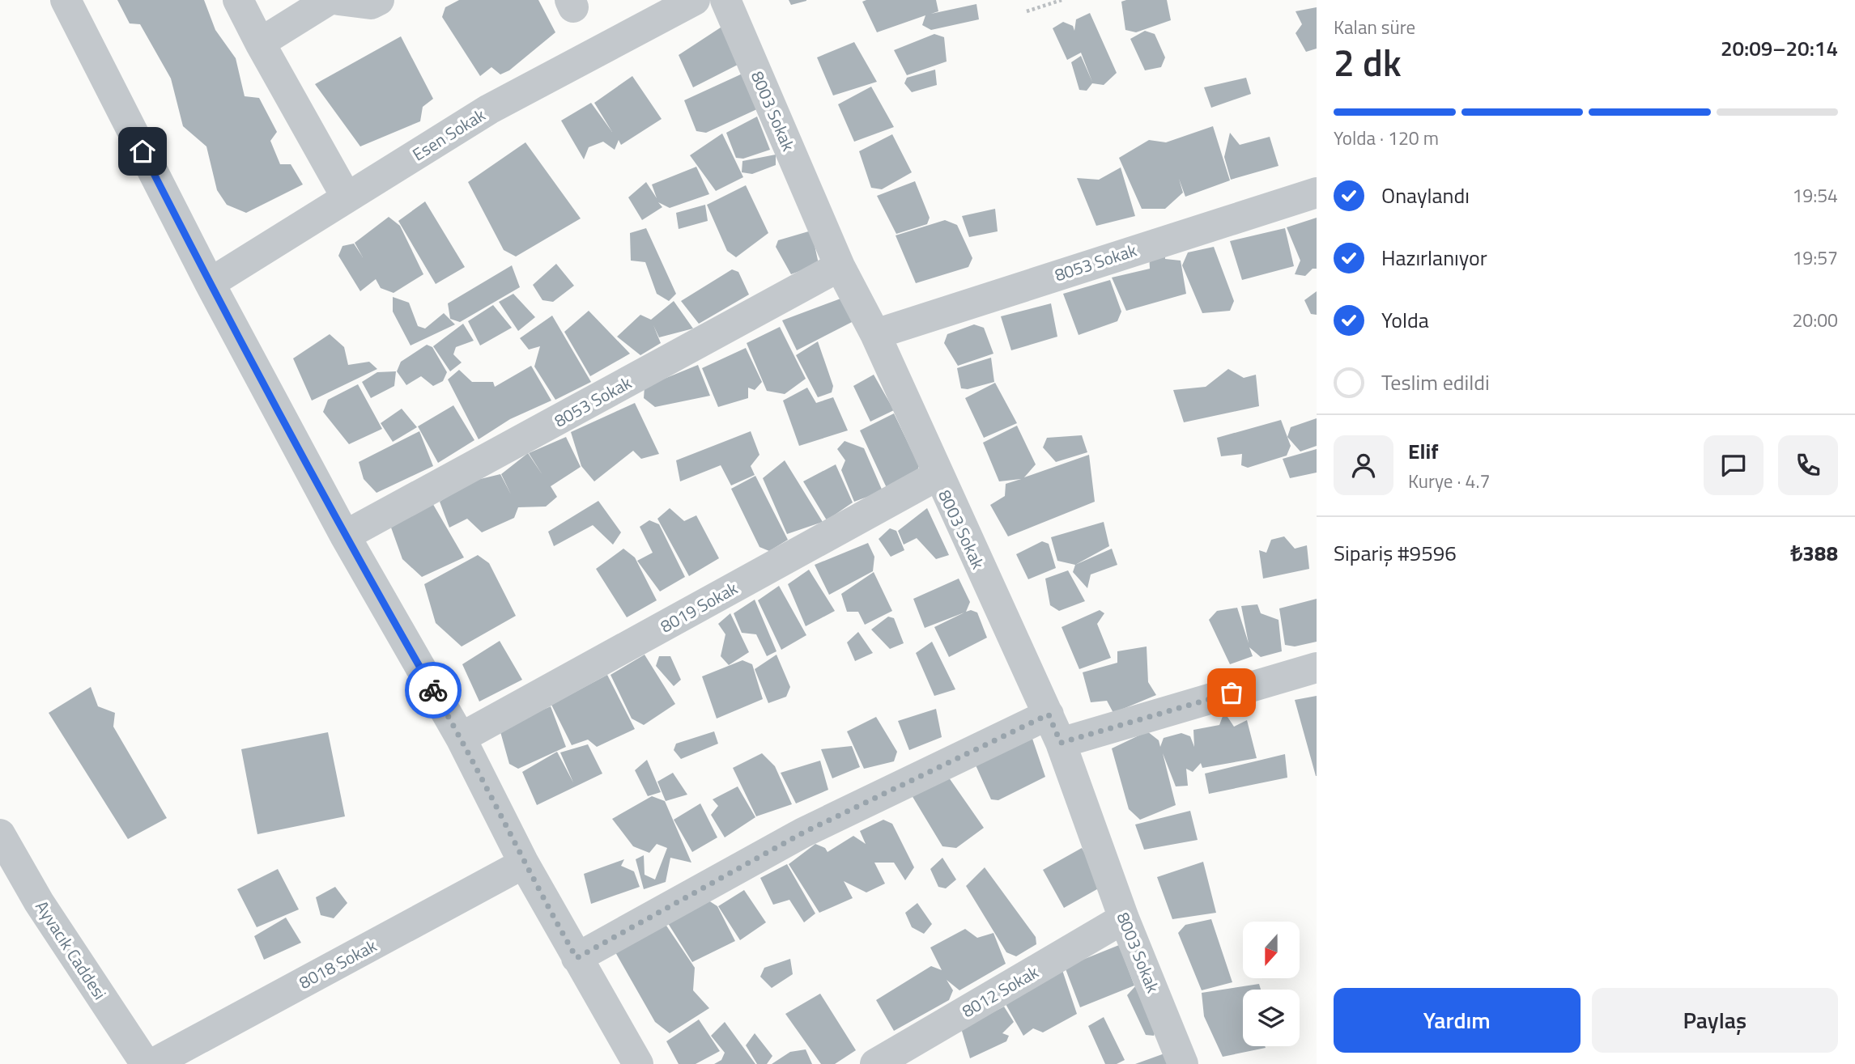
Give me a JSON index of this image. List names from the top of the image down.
{
  "streets": {
    "street": [
      "8003 Sokak",
      "Esen Sokak",
      "8053 Sokak",
      "8019 Sokak",
      "Ayvacık Caddesi",
      "8018 Sokak",
      "8012 Sokak"
    ]
  },
  "crossings": [
    ["8003 Sokak", "8053 Sokak"],
    ["8003 Sokak", "8019 Sokak"],
    ["8003 Sokak", "8012 Sokak"]
  ],
  "north": "bottom",
  "page": {
    "heading": ["2 dk", "Kalan süre", "20:09–20:14"],
    "panel": [
      "Elif",
      "Kurye · 4.7",
      "Sipariş #9596",
      "₺388"
    ],
    "bar": "Yolda · 120 m",
    "list": [
      ["Onaylandı", "19:54"],
      ["Hazırlanıyor", "19:57"],
      ["Yolda", "20:00"],
      "Teslim edildi"
    ],
    "buttons": ["Yardım", "Paylaş"]
  }
}
